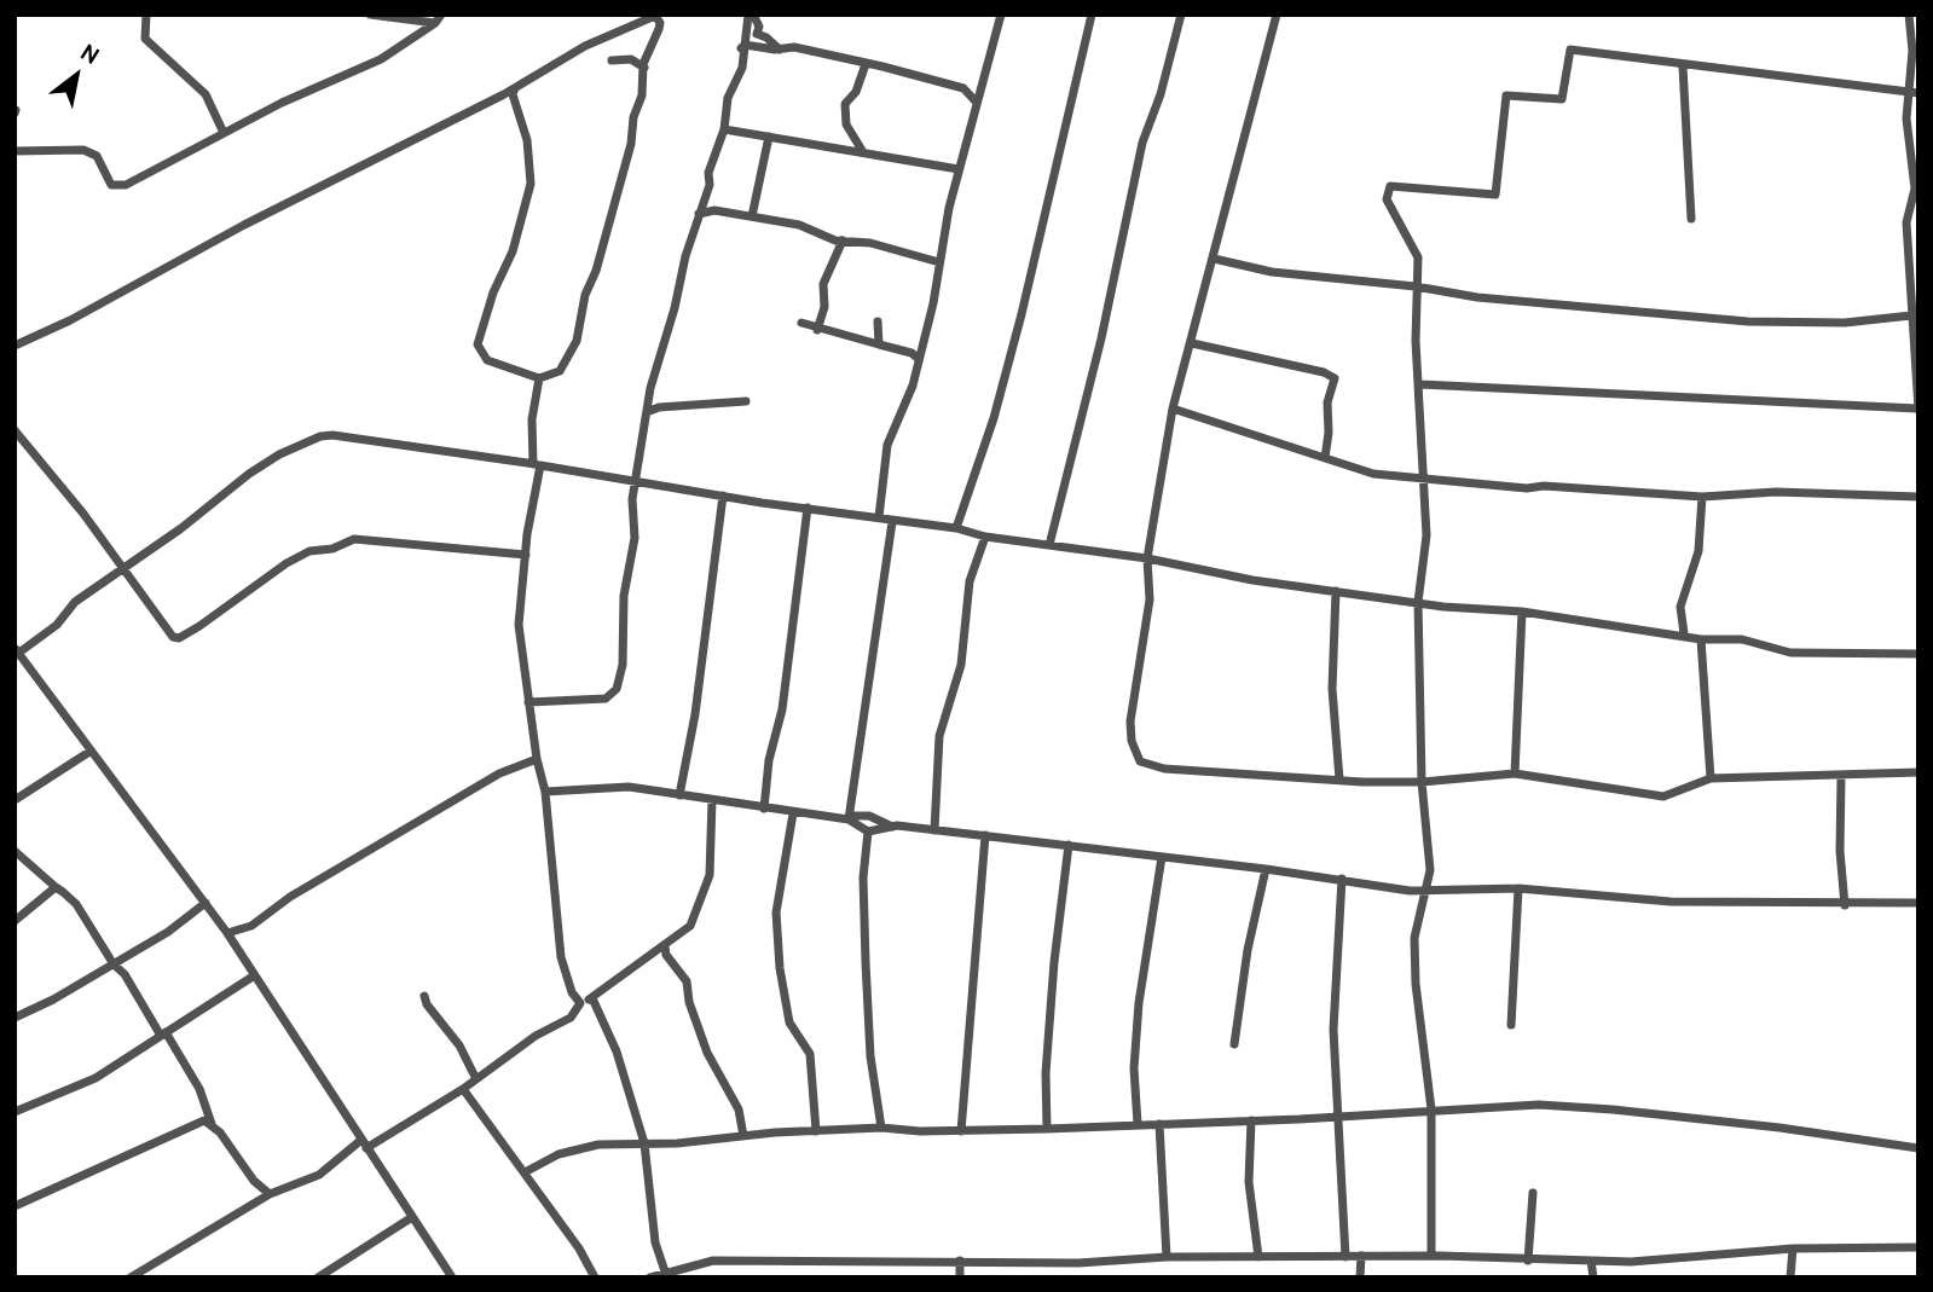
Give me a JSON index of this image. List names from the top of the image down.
{
  "north": "top right"
}
